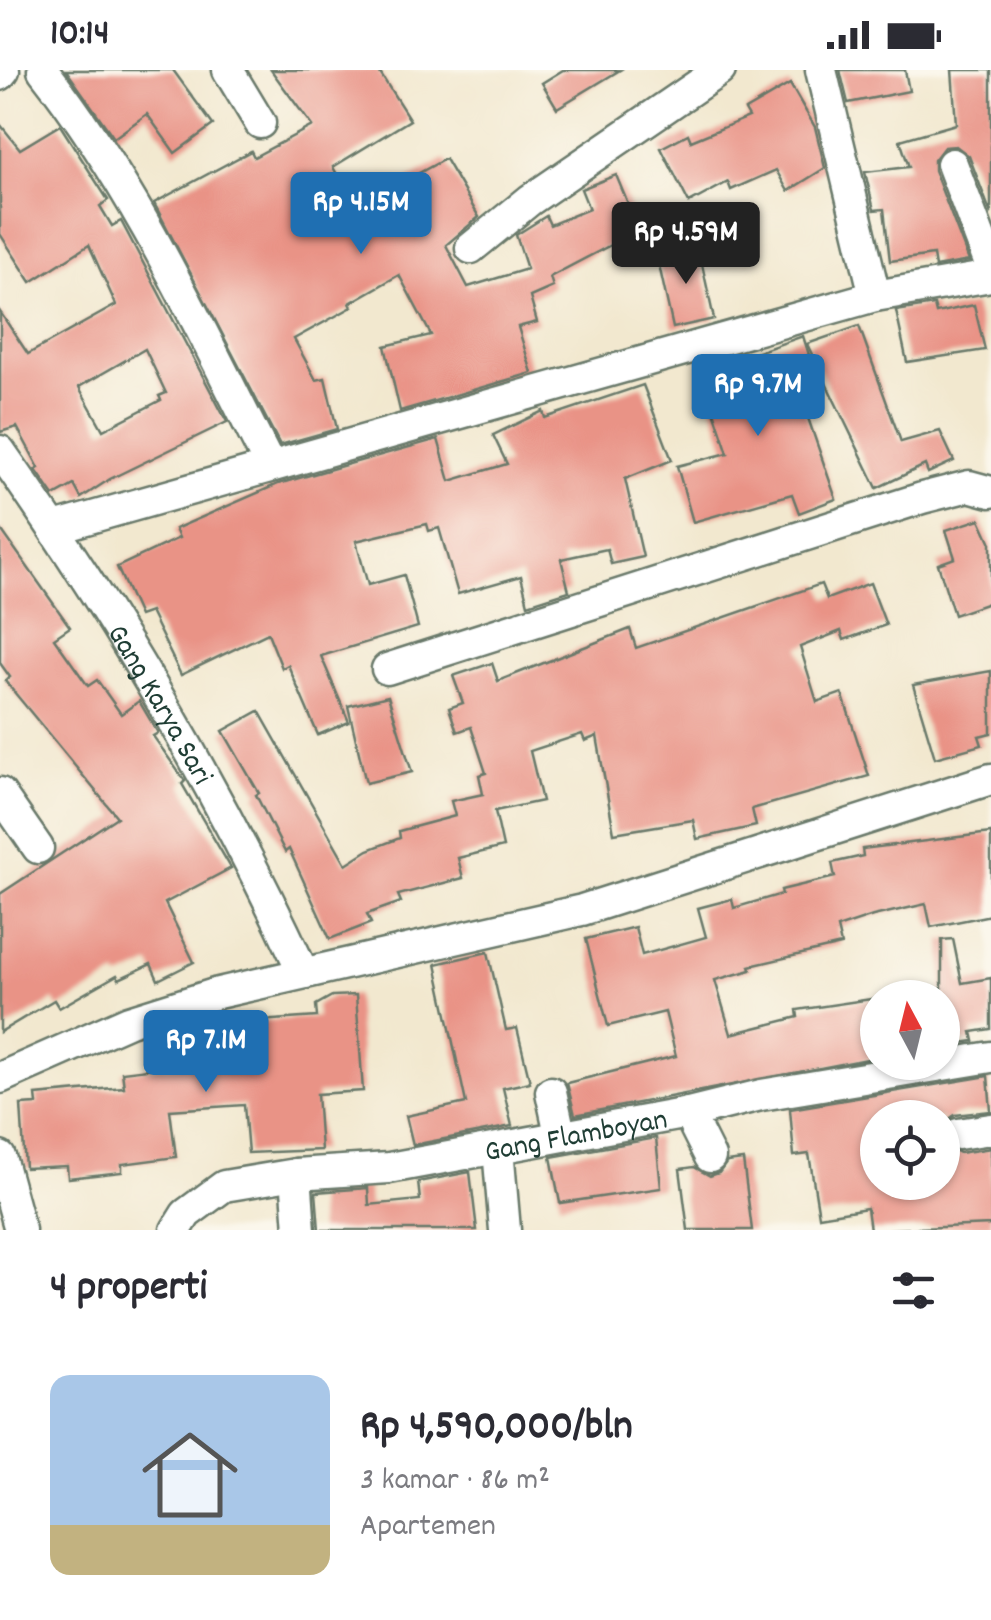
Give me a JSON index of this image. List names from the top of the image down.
{
  "streets": {
    "street": ["Gang Karya Sari", "Gang Flamboyan"]
  },
  "north": "top",
  "page": {
    "status": "10:14",
    "price": [
      "Rp 4.15M",
      "Rp 4.59M",
      "Rp 9.7M",
      "Rp 7.1M"
    ],
    "heading": "4 properti",
    "list": [
      {
        "name": "Rp 4,590,000/bln",
        "note": "3 kamar · 86 m² · Apartemen"
      }
    ]
  }
}
